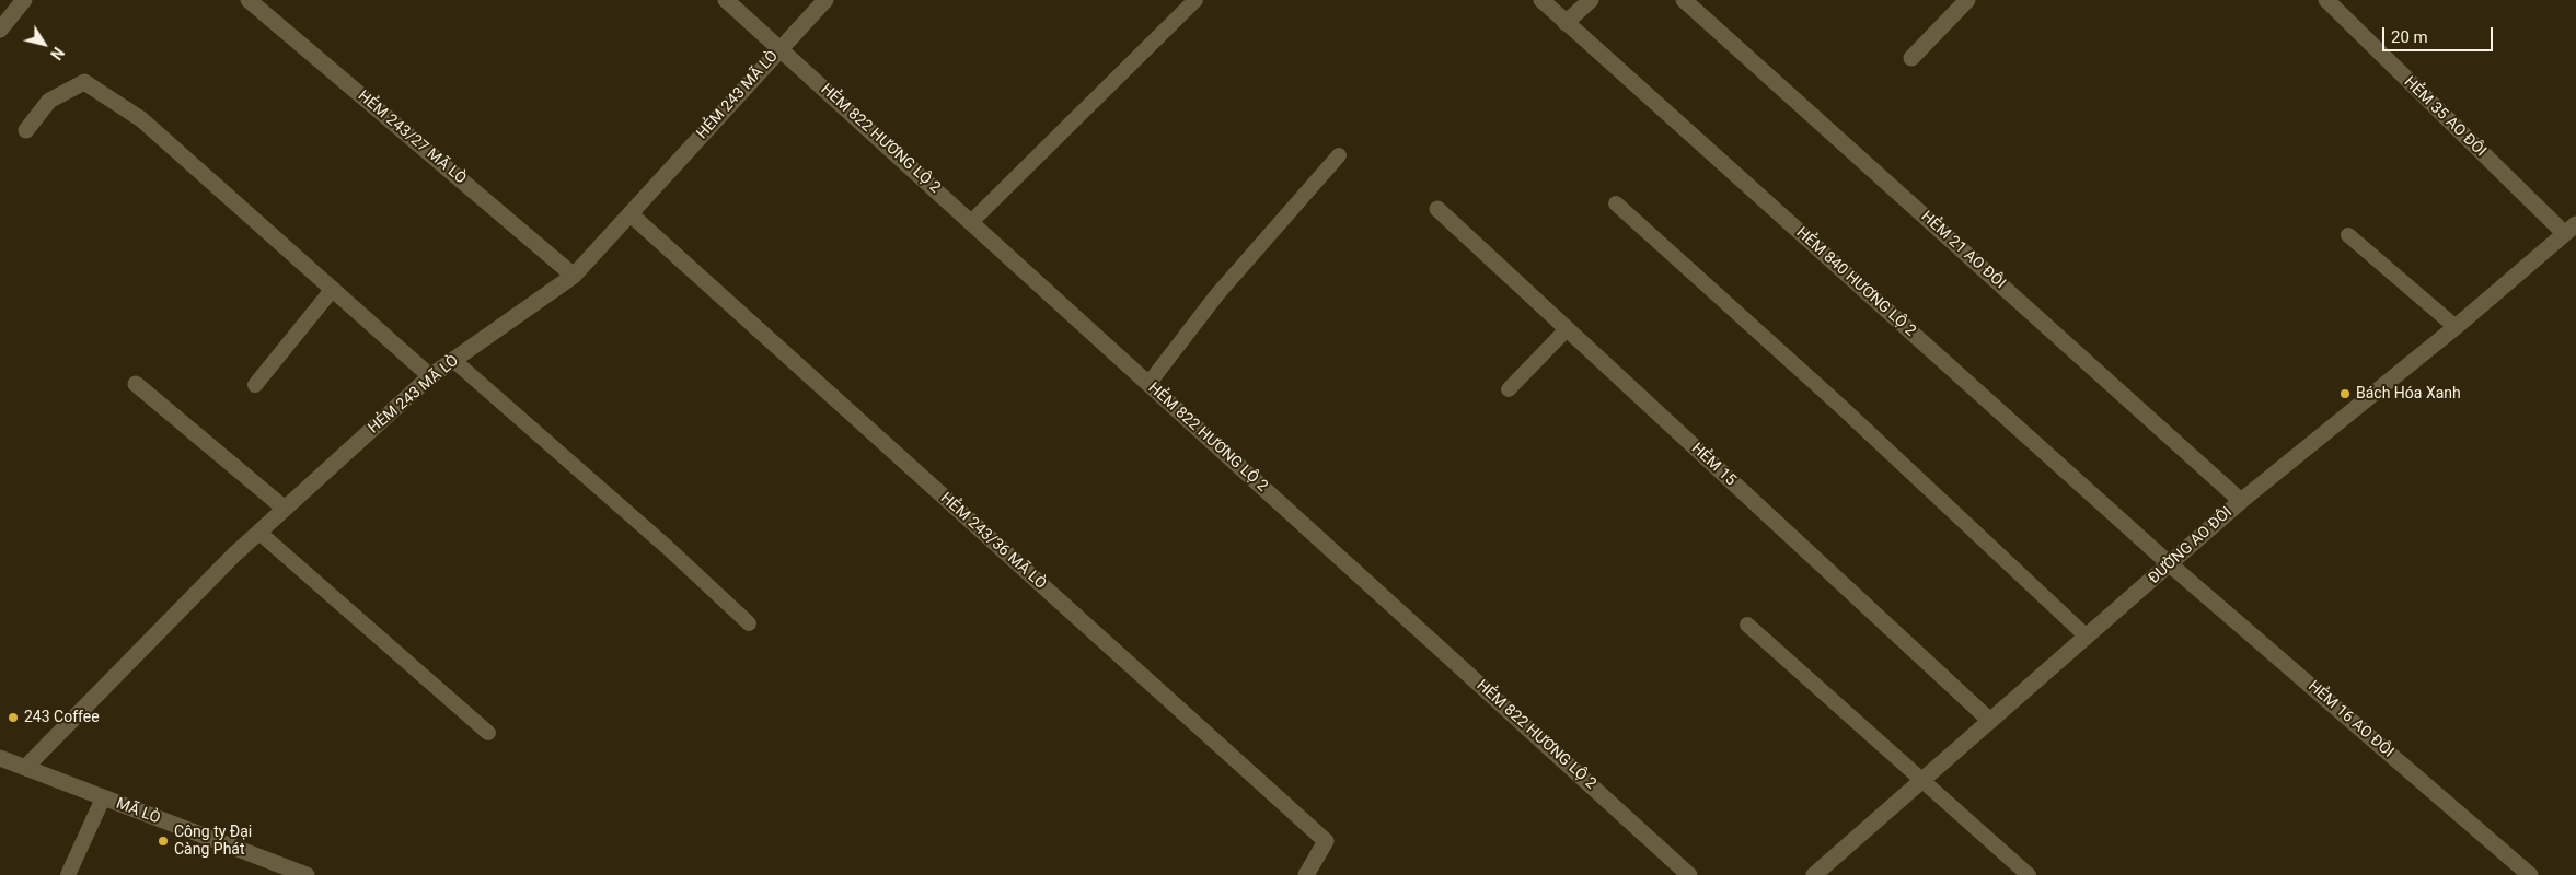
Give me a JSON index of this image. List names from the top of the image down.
{
  "streets": {
    "street": [
      "HẺM 243 MÃ LÒ",
      "HẺM 35 AO ĐÔI",
      "HẺM 243/27 MÃ LÒ",
      "HẺM 822 HƯƠNG LỘ 2",
      "HẺM 21 AO ĐÔI",
      "HẺM 840 HƯƠNG LỘ 2",
      "HẺM 15",
      "HẺM 243/36 MÃ LÒ",
      "ĐƯỜNG AO ĐÔI",
      "HẺM 16 AO ĐÔI",
      "MÃ LÒ"
    ]
  },
  "crossings": [
    ["HẺM 243 MÃ LÒ", "HẺM 243/27 MÃ LÒ"],
    ["HẺM 243 MÃ LÒ", "HẺM 822 HƯƠNG LỘ 2"],
    ["HẺM 243 MÃ LÒ", "HẺM 243/36 MÃ LÒ"],
    ["HẺM 243 MÃ LÒ", "MÃ LÒ"],
    ["HẺM 35 AO ĐÔI", "ĐƯỜNG AO ĐÔI"],
    ["HẺM 21 AO ĐÔI", "ĐƯỜNG AO ĐÔI"],
    ["HẺM 840 HƯƠNG LỘ 2", "ĐƯỜNG AO ĐÔI"],
    ["HẺM 840 HƯƠNG LỘ 2", "HẺM 16 AO ĐÔI"],
    ["HẺM 15", "ĐƯỜNG AO ĐÔI"],
    ["ĐƯỜNG AO ĐÔI", "HẺM 16 AO ĐÔI"]
  ],
  "places": ["Bách Hóa Xanh", "243 Coffee", "Công ty Đại Càng Phát"],
  "scale_bar": "20 m",
  "north": "bottom right"
}
